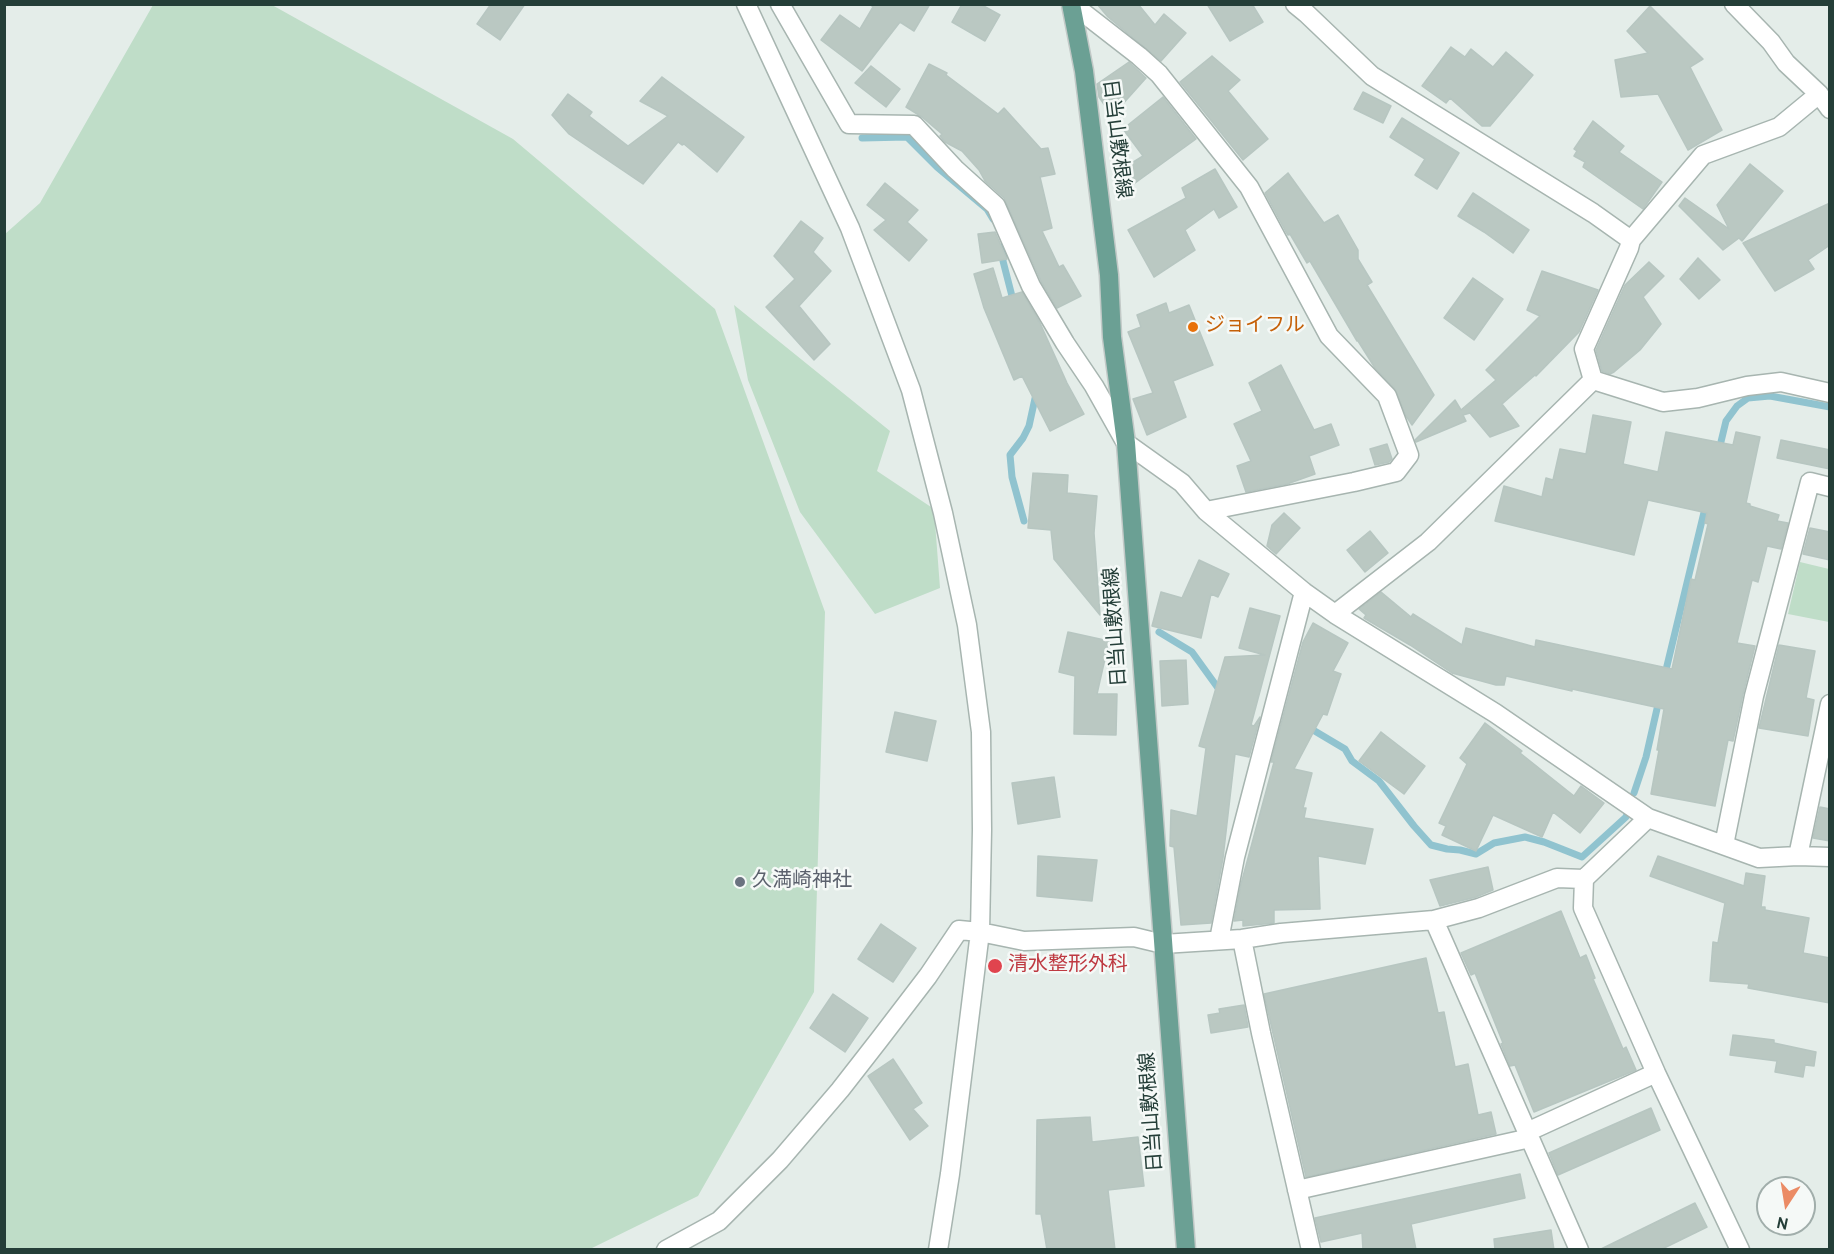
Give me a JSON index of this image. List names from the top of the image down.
{
  "streets": {
    "main road": ["日当山敷根線"]
  },
  "places": ["ジョイフル", "久満崎神社", "清水整形外科"],
  "north": "bottom"
}
